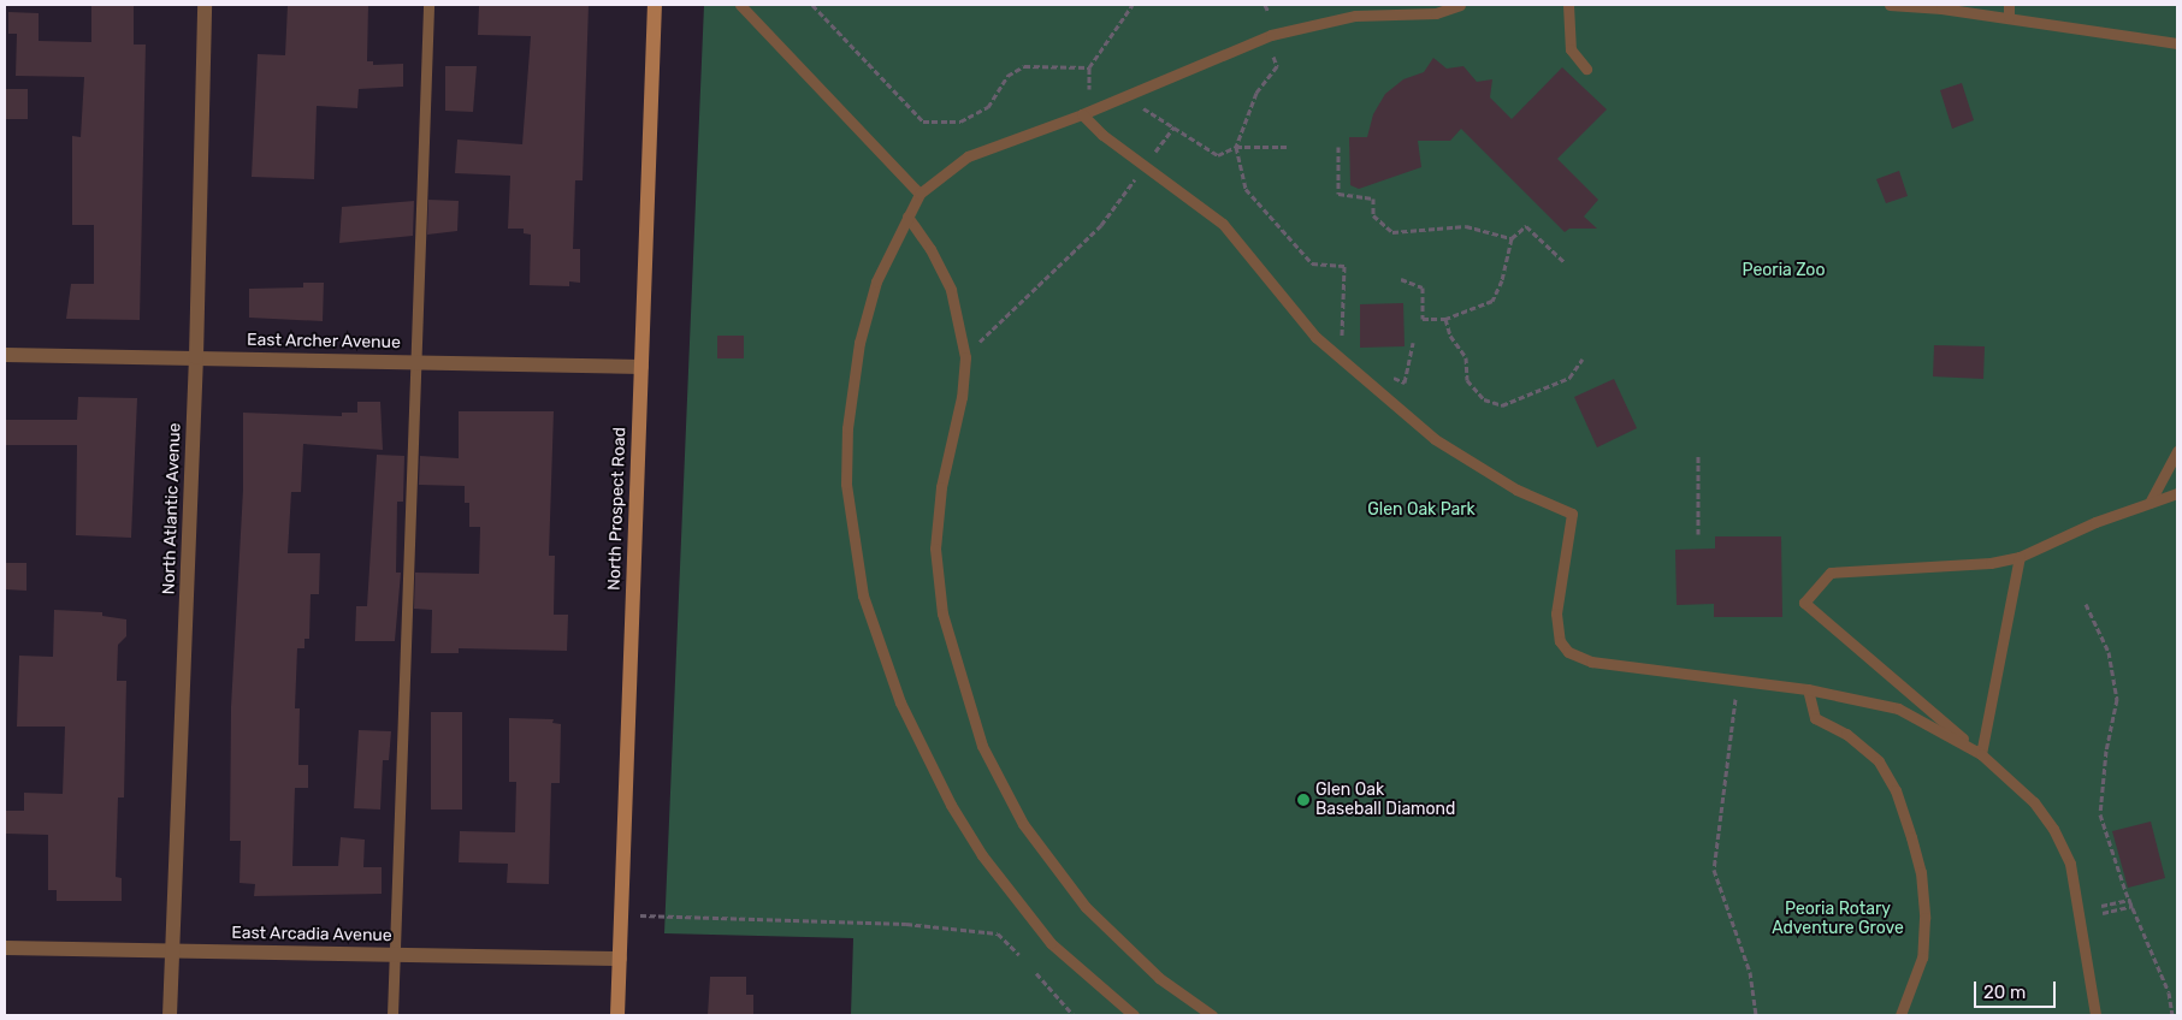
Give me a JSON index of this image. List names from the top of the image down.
{
  "streets": {
    "main road": ["North Prospect Road"],
    "street": ["East Archer Avenue", "North Atlantic Avenue", "East Arcadia Avenue"]
  },
  "crossings": [
    ["East Archer Avenue", "North Atlantic Avenue"],
    ["East Archer Avenue", "North Prospect Road"],
    ["North Atlantic Avenue", "East Arcadia Avenue"],
    ["North Prospect Road", "East Arcadia Avenue"]
  ],
  "parks": ["Peoria Zoo", "Glen Oak Park", "Peoria Rotary Adventure Grove"],
  "places": ["Glen Oak Baseball Diamond"],
  "scale_bar": "20 m"
}
